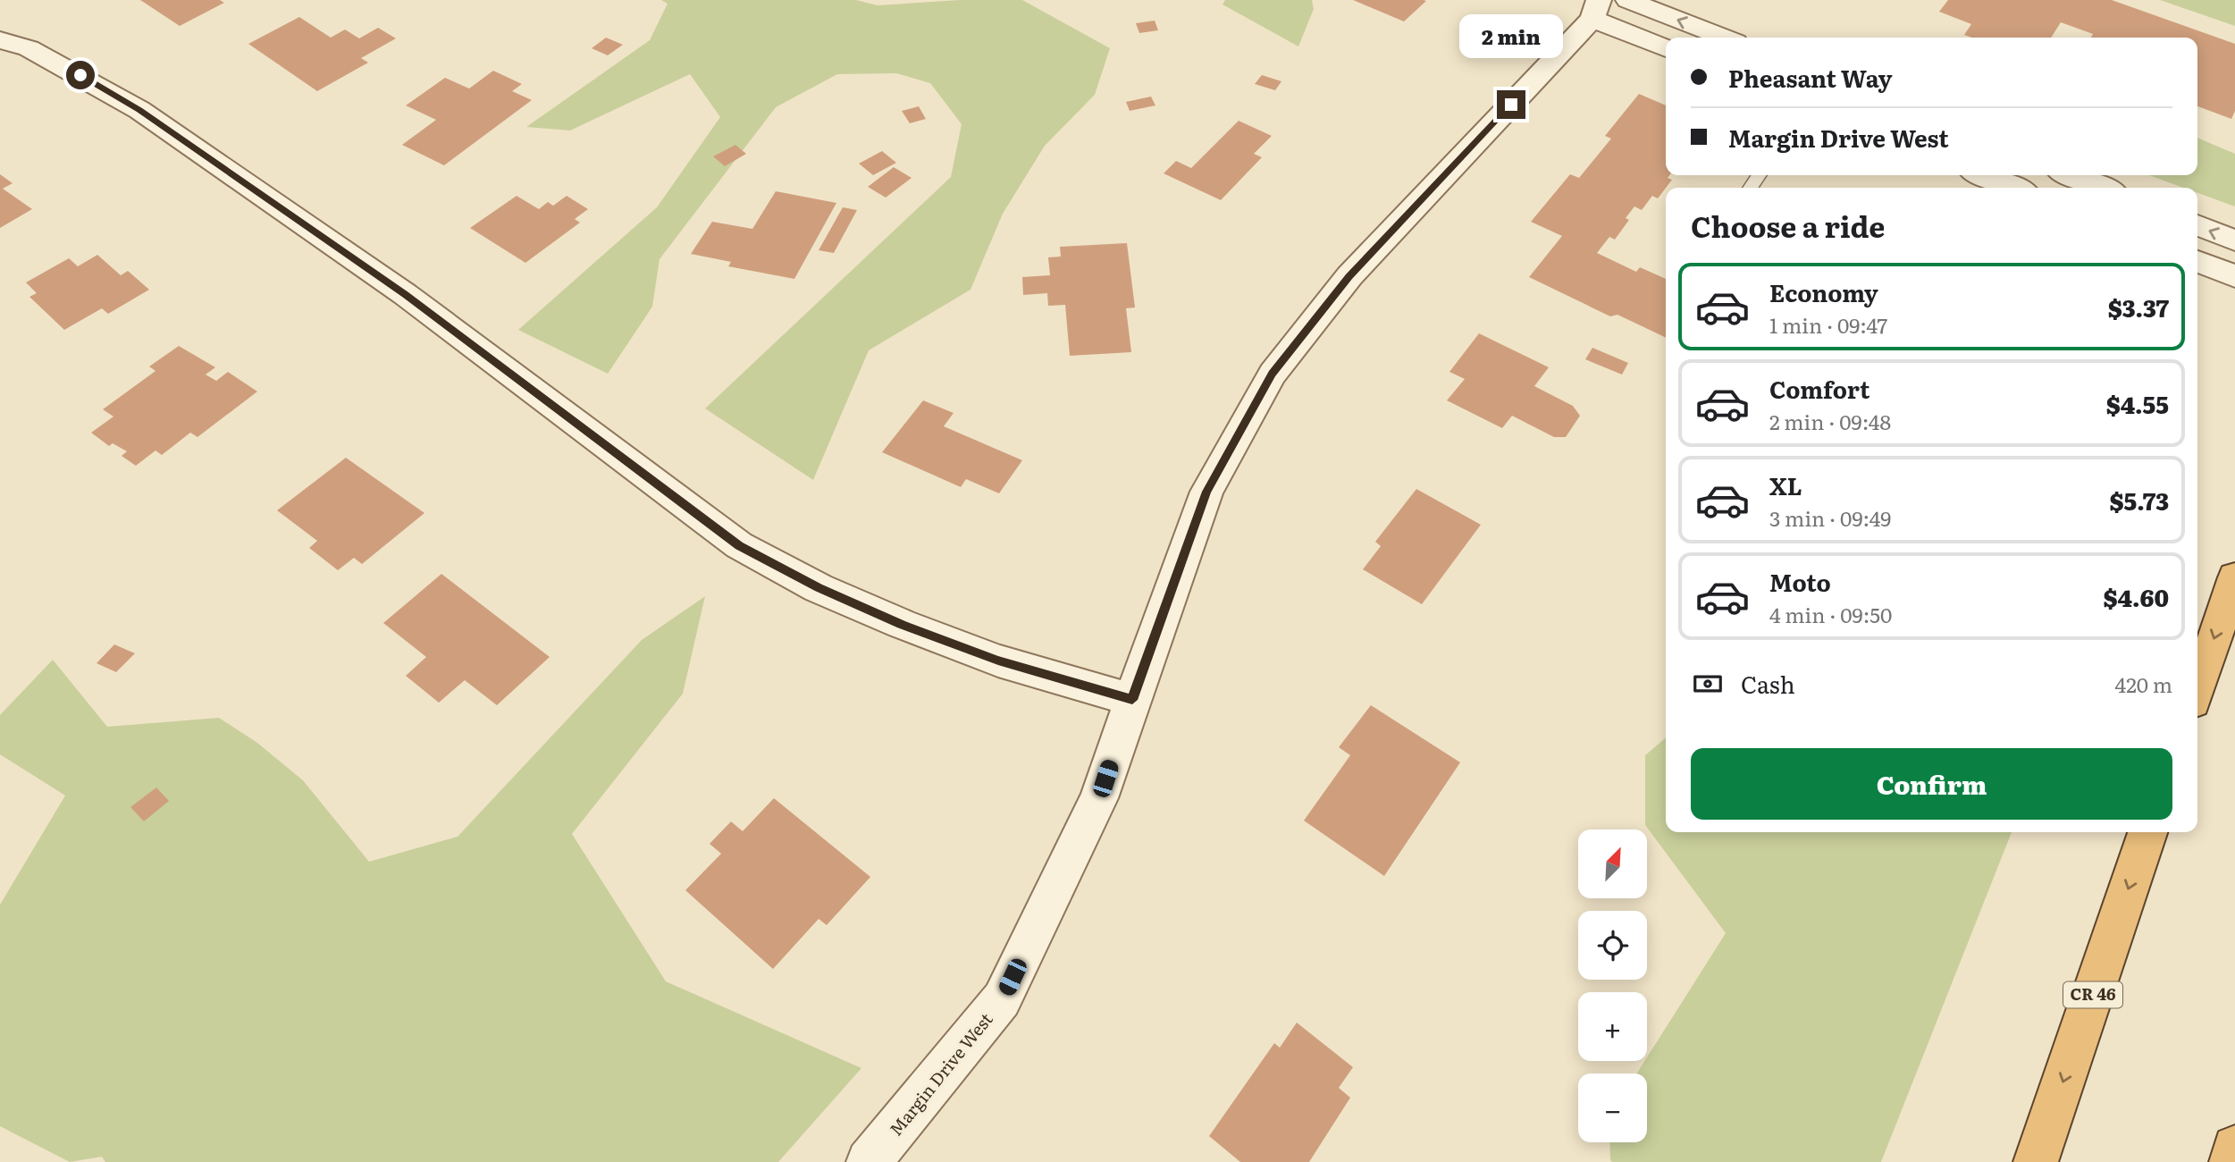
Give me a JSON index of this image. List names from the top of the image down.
{
  "streets": {
    "highway": ["CR 46"],
    "street": ["Margin Drive West"]
  },
  "north": "top right",
  "page": {
    "bubble": "2 min",
    "banner": ["Pheasant Way", "Margin Drive West"],
    "heading": "Choose a ride",
    "list": [
      {
        "name": "Economy",
        "note": "1 min · 09:47",
        "value": "$3.37"
      },
      {
        "name": "Comfort",
        "note": "2 min · 09:48",
        "value": "$4.55"
      },
      {
        "name": "XL",
        "note": "3 min · 09:49",
        "value": "$5.73"
      },
      {
        "name": "Moto",
        "note": "4 min · 09:50",
        "value": "$4.60"
      }
    ],
    "pay": ["Cash", "420 m"],
    "buttons": "Confirm",
    "map_buttons": ["+", "−"]
  }
}
